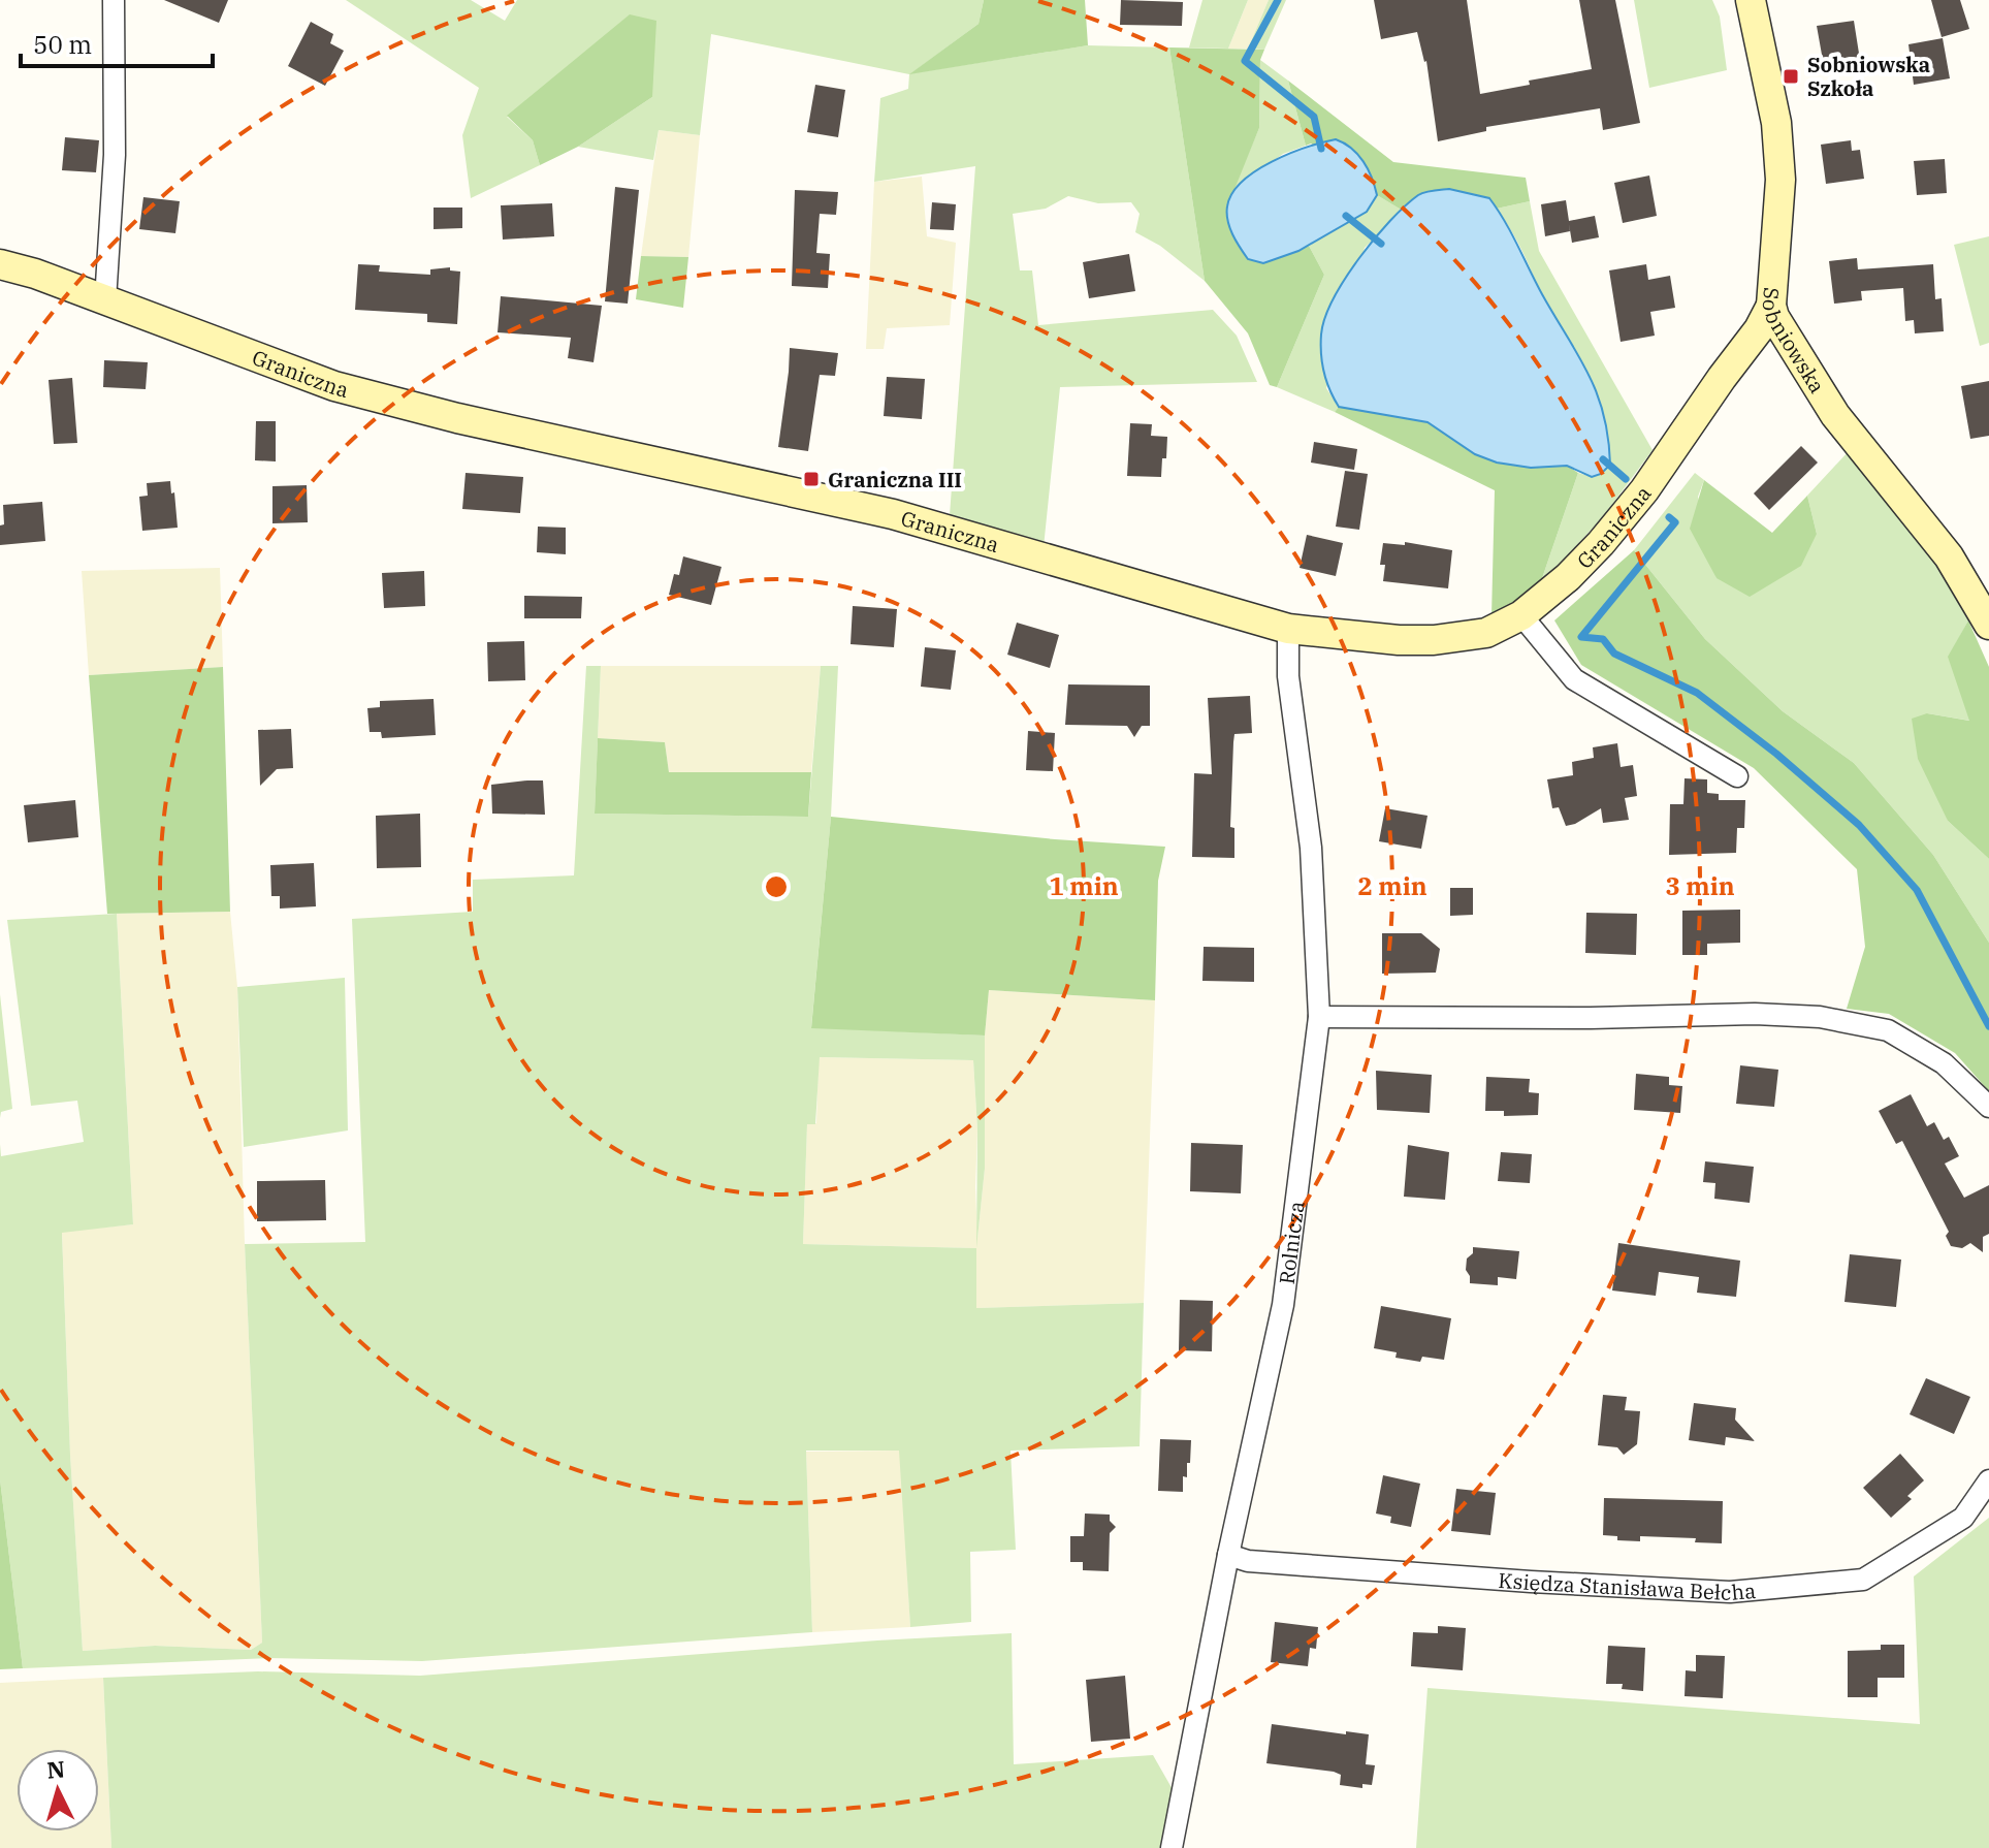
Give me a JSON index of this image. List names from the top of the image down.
{
  "streets": {
    "street": [
      "Sobniowska",
      "Graniczna",
      "Rolnicza",
      "Księdza Stanisława Bełcha"
    ]
  },
  "crossings": [
    ["Sobniowska", "Graniczna"],
    ["Graniczna", "Rolnicza"],
    ["Rolnicza", "Księdza Stanisława Bełcha"]
  ],
  "places": {
    "transit": ["Sobniowska Szkoła", "Graniczna III"]
  },
  "scale_bar": "50 m",
  "north": "top",
  "rings": ["1 min", "2 min", "3 min"]
}
